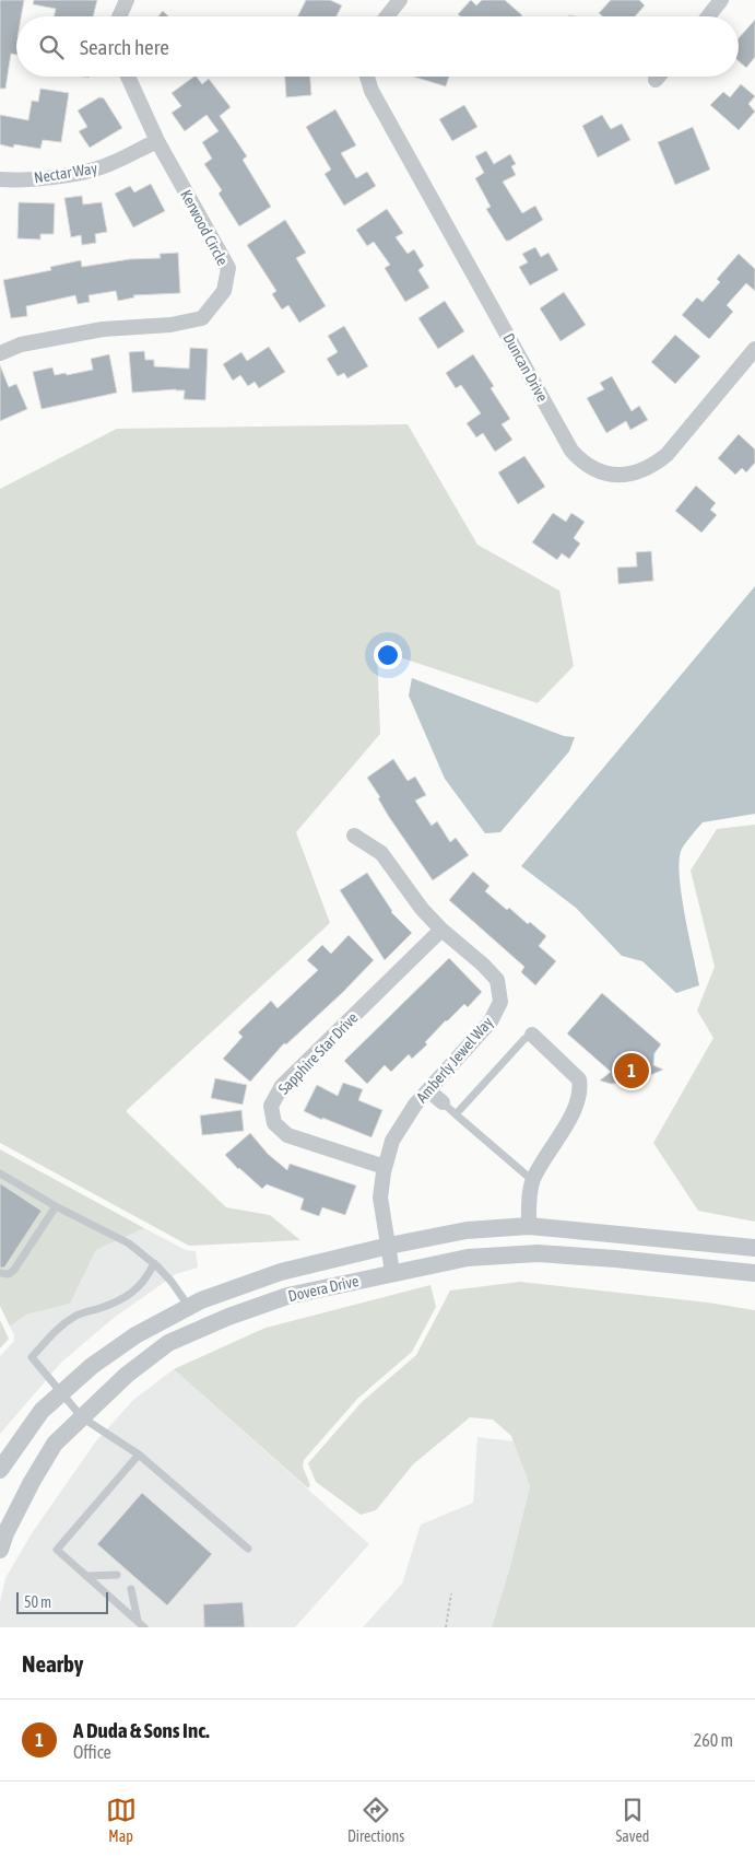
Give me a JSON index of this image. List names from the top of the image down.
{
  "streets": {
    "street": [
      "Nectar Way",
      "Kerwood Circle",
      "Duncan Drive",
      "Sapphire Star Drive",
      "Amberly Jewel Way",
      "Dovera Drive"
    ]
  },
  "crossings": [
    ["Nectar Way", "Kerwood Circle"],
    ["Sapphire Star Drive", "Amberly Jewel Way"],
    ["Amberly Jewel Way", "Dovera Drive"]
  ],
  "scale_bar": "50 m",
  "page": {
    "search": "Search here",
    "pins": "1",
    "scale": "50 m",
    "heading": "Nearby",
    "list": [
      {
        "mark": "1",
        "name": "A Duda & Sons Inc.",
        "note": "Office",
        "value": "260 m"
      }
    ],
    "nav": ["Map", "Directions", "Saved"]
  }
}
